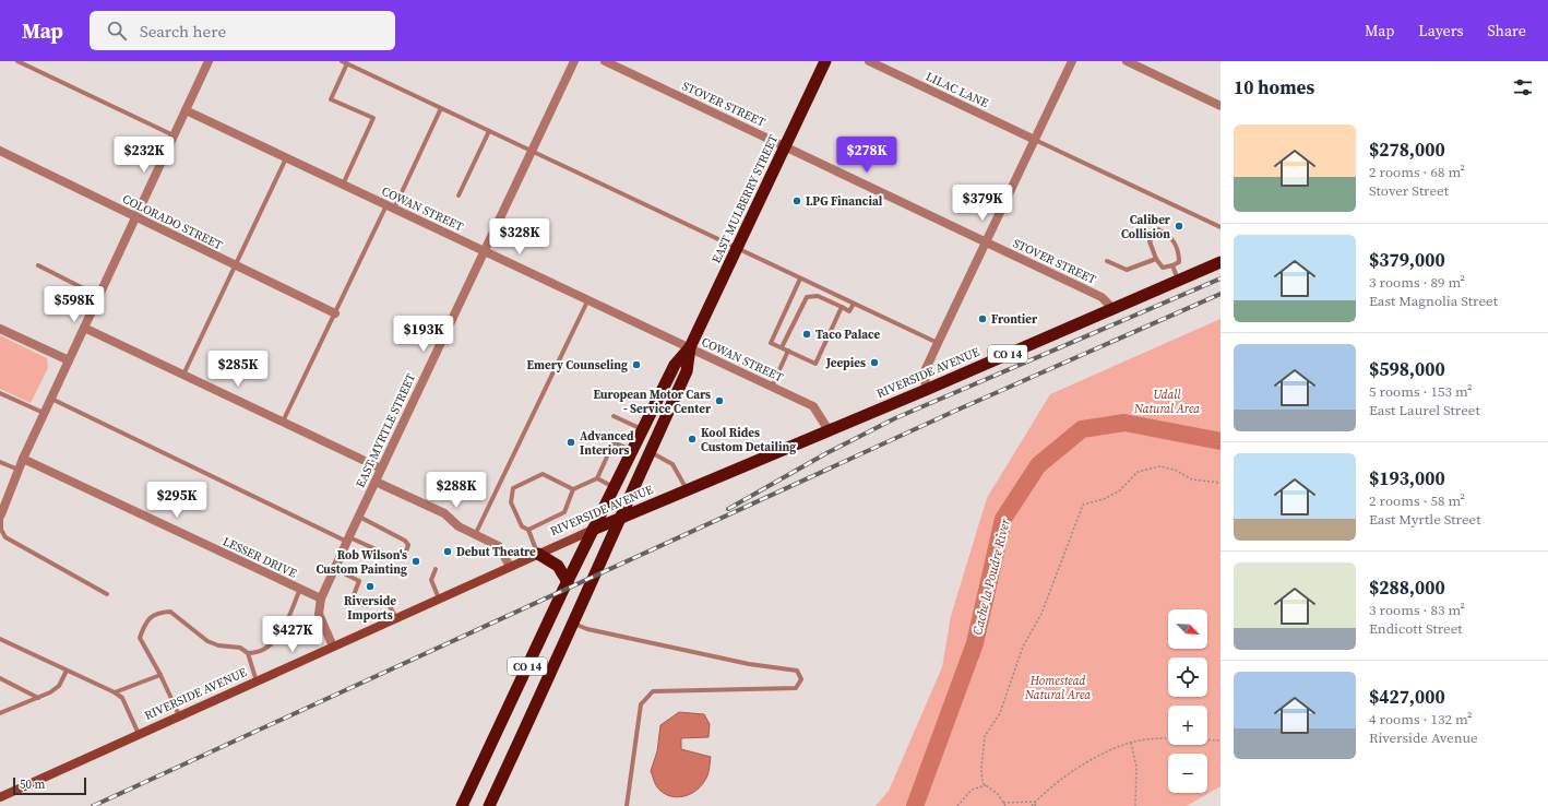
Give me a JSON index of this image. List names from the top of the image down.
{
  "streets": {
    "highway": ["EAST MULBERRY STREET", "CO 14", "RIVERSIDE AVENUE"],
    "street": [
      "LILAC LANE",
      "STOVER STREET",
      "COWAN STREET",
      "COLORADO STREET",
      "EAST MYRTLE STREET",
      "LESSER DRIVE"
    ]
  },
  "crossings": [
    ["STOVER STREET", "EAST MULBERRY STREET"],
    ["STOVER STREET", "RIVERSIDE AVENUE"],
    ["EAST MULBERRY STREET", "COWAN STREET"],
    ["EAST MULBERRY STREET", "RIVERSIDE AVENUE"],
    ["COWAN STREET", "RIVERSIDE AVENUE"],
    ["COWAN STREET", "EAST MYRTLE STREET"],
    ["RIVERSIDE AVENUE", "EAST MYRTLE STREET"],
    ["EAST MYRTLE STREET", "LESSER DRIVE"]
  ],
  "water": ["Cache la Poudre River"],
  "parks": ["Udall Natural Area", "Homestead Natural Area"],
  "places": [
    "LPG Financial",
    "Caliber Collision",
    "Frontier",
    "Taco Palace",
    "Jeepies",
    "Emery Counseling",
    "European Motor Cars - Service Center",
    "Kool Rides Custom Detailing",
    "Advanced Interiors",
    "Debut Theatre",
    "Rob Wilson's Custom Painting",
    "Riverside Imports"
  ],
  "scale_bar": "50 m",
  "north": "bottom right",
  "page": {
    "header": "Map",
    "search": "Search here",
    "nav": ["Map", "Layers", "Share"],
    "heading": "10 homes",
    "list": [
      {
        "name": "$278,000",
        "note": "2 rooms · 68 m² · Stover Street"
      },
      {
        "name": "$379,000",
        "note": "3 rooms · 89 m² · East Magnolia Street"
      },
      {
        "name": "$598,000",
        "note": "5 rooms · 153 m² · East Laurel Street"
      },
      {
        "name": "$193,000",
        "note": "2 rooms · 58 m² · East Myrtle Street"
      },
      {
        "name": "$288,000",
        "note": "3 rooms · 83 m² · Endicott Street"
      },
      {
        "name": "$427,000",
        "note": "4 rooms · 132 m² · Riverside Avenue"
      }
    ],
    "price": [
      "$232K",
      "$278K",
      "$379K",
      "$328K",
      "$598K",
      "$193K",
      "$285K",
      "$288K",
      "$295K",
      "$427K"
    ],
    "map_buttons": ["+", "−"],
    "scale": "50 m"
  }
}
